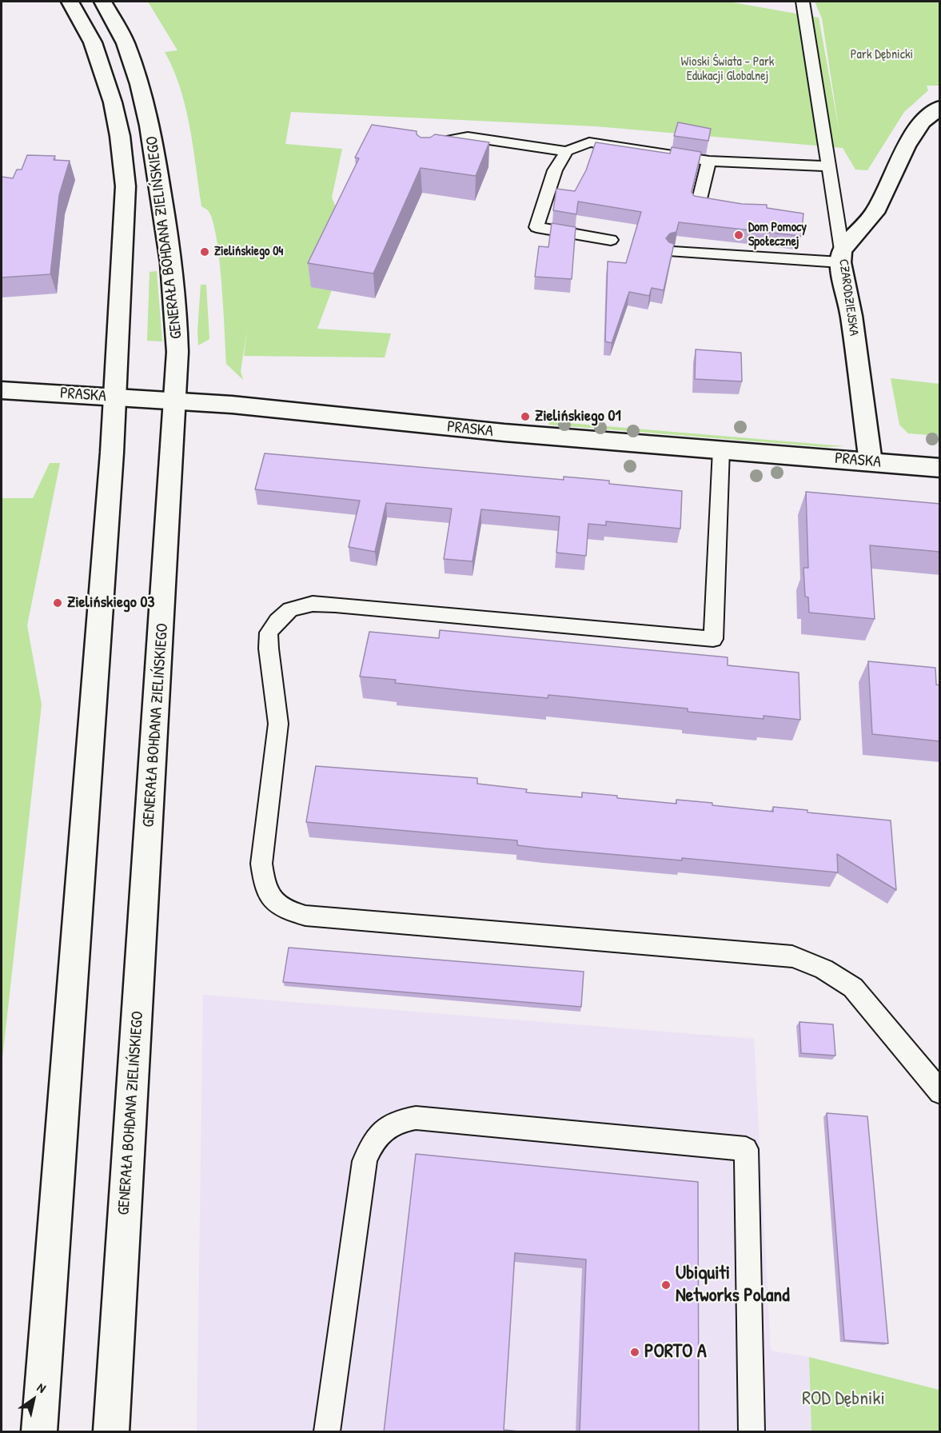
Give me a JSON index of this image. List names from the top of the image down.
{
  "streets": {
    "main road": ["GENERAŁA BOHDANA ZIELIŃSKIEGO", "CZARODZIEJSKA", "PRASKA"]
  },
  "crossings": [
    ["GENERAŁA BOHDANA ZIELIŃSKIEGO", "PRASKA"],
    ["CZARODZIEJSKA", "PRASKA"]
  ],
  "parks": ["Park Dębnicki", "Wioski Świata - Park Edukacji Globalnej", "ROD Dębniki"],
  "places": [
    "Dom Pomocy Społecznej",
    "Zielińskiego 04",
    "Zielińskiego 01",
    "Zielińskiego 03",
    "Ubiquiti Networks Poland",
    "PORTO A"
  ],
  "north": "top right"
}
